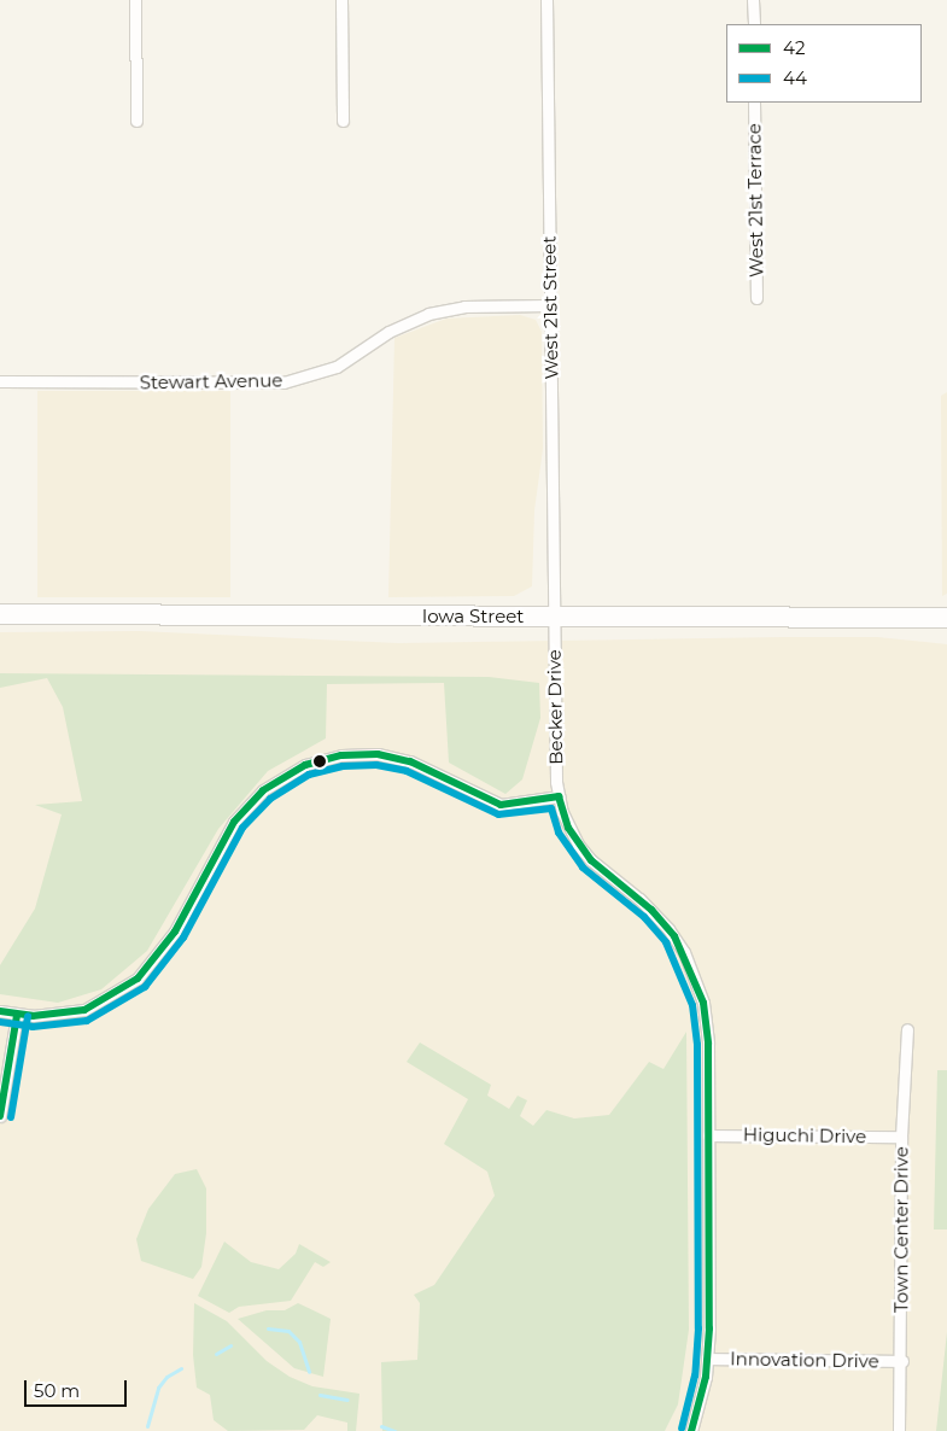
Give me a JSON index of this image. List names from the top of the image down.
{
  "streets": {
    "highway": ["Iowa Street"],
    "street": [
      "West 21st Terrace",
      "West 21st Street",
      "Stewart Avenue",
      "Becker Drive",
      "Higuchi Drive",
      "Town Center Drive",
      "Innovation Drive"
    ]
  },
  "crossings": [
    ["West 21st Street", "Stewart Avenue"],
    ["West 21st Street", "Iowa Street"],
    ["West 21st Street", "Becker Drive"],
    ["Iowa Street", "Becker Drive"],
    ["Becker Drive", "Higuchi Drive"],
    ["Becker Drive", "Innovation Drive"],
    ["Higuchi Drive", "Town Center Drive"],
    ["Town Center Drive", "Innovation Drive"]
  ],
  "lines": ["transit line 42", "transit line 44"],
  "legend": ["42", "44"],
  "scale_bar": "50 m"
}
